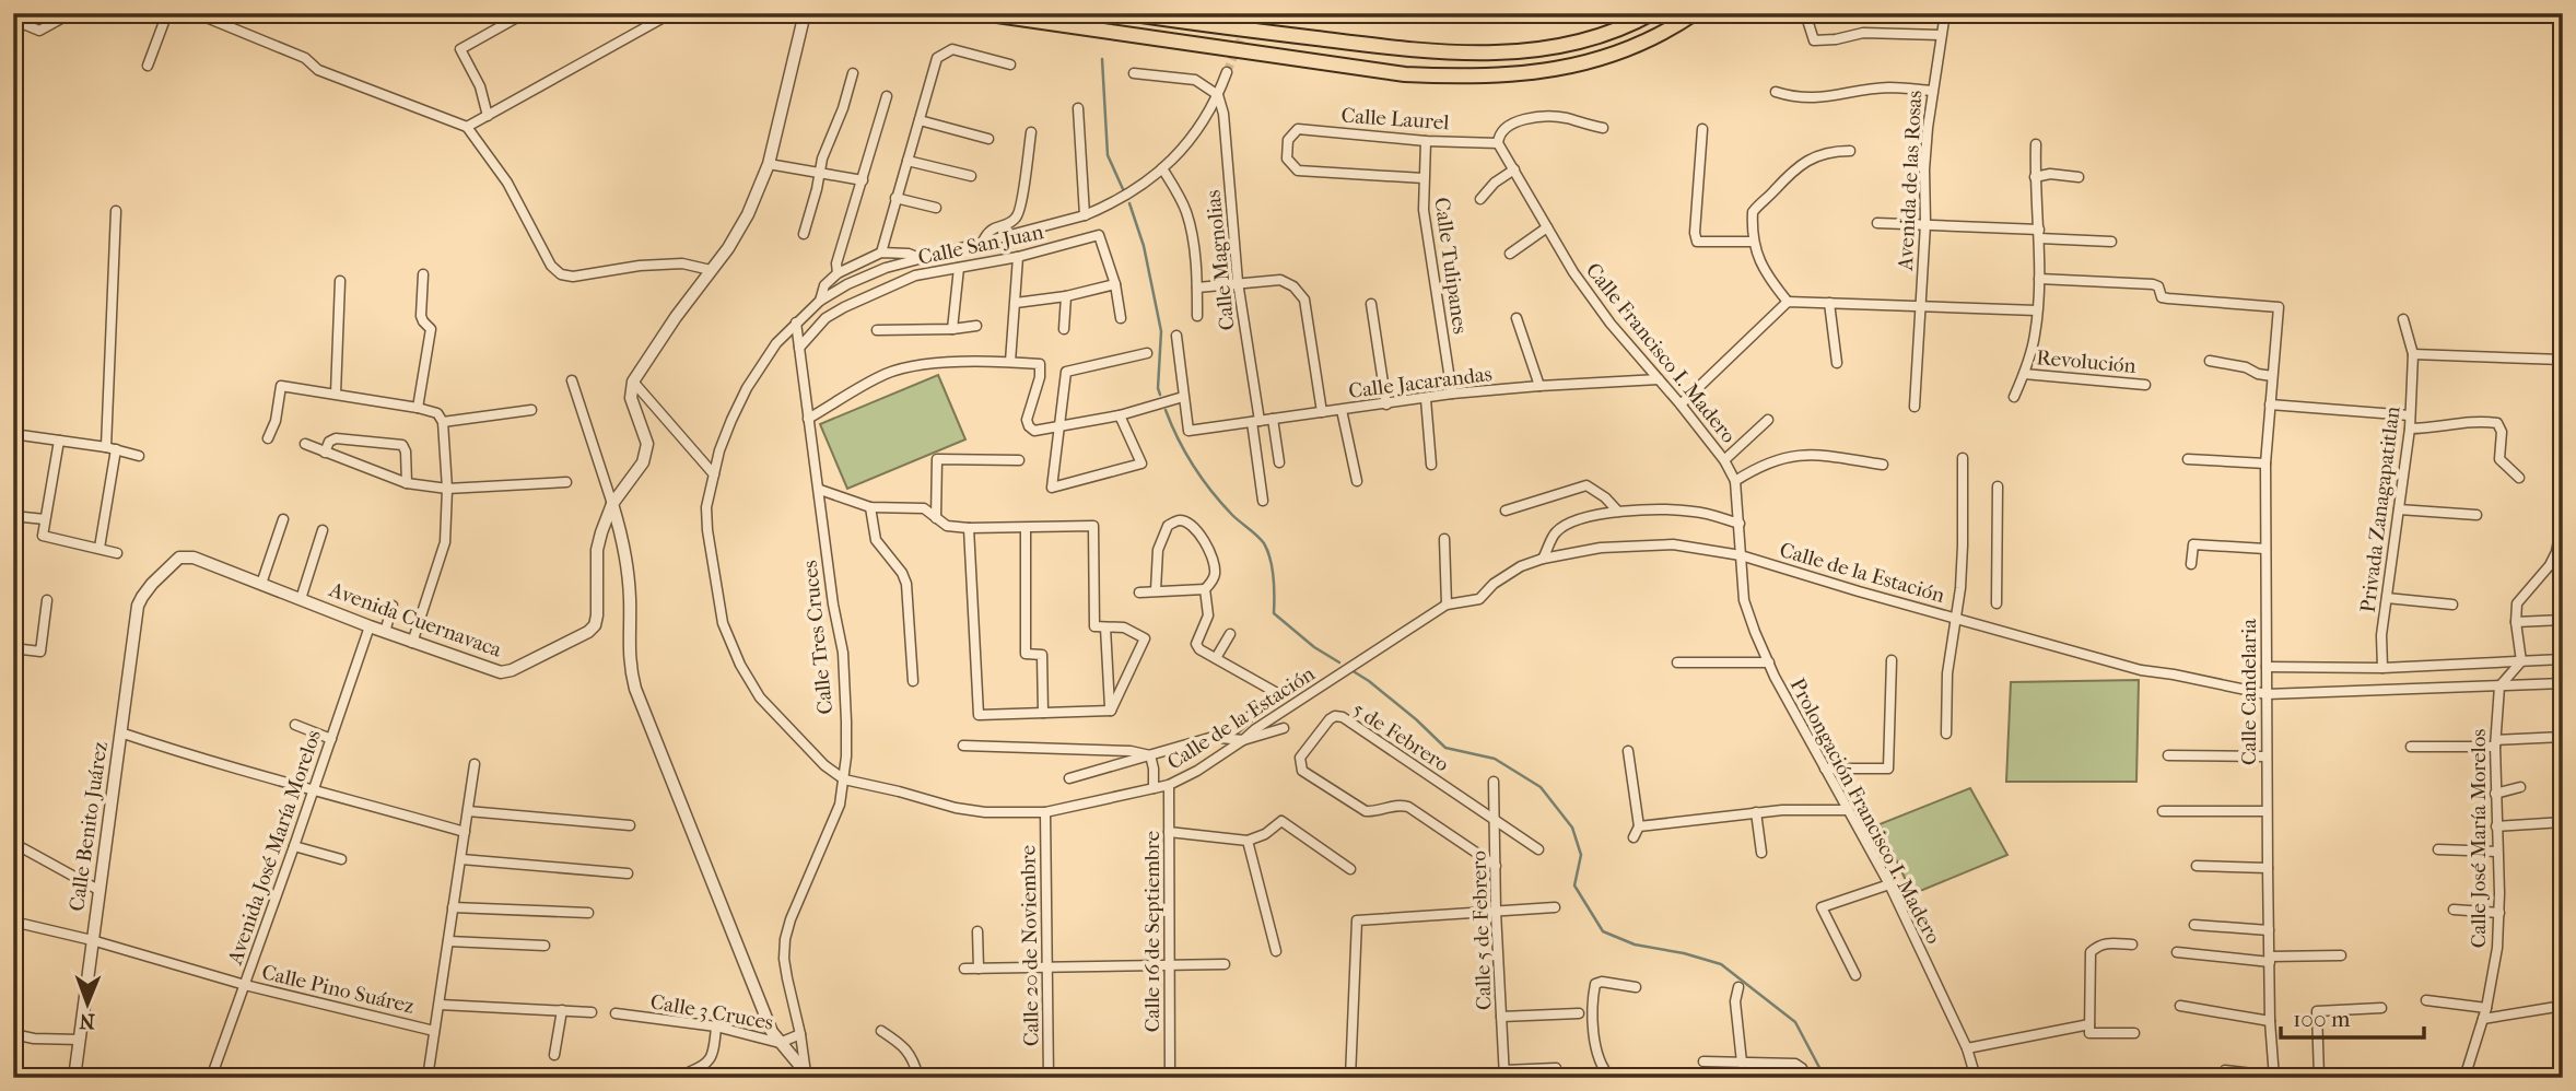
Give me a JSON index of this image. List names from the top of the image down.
{
  "streets": {
    "street": [
      "Calle Laurel",
      "Avenida de las Rosas",
      "Calle San Juan",
      "Calle Magnolias",
      "Calle Tulipanes",
      "Calle Francisco I. Madero",
      "Revolución",
      "Calle Jacarandas",
      "Privada Zanagapatitlan",
      "Calle de la Estación",
      "Avenida Cuernavaca",
      "Calle Tres Cruces",
      "Calle Candelaria",
      "5 de Febrero",
      "Prolongación Francisco I. Madero",
      "Calle Benito Juárez",
      "Calle José María Morelos",
      "Avenida José María Morelos",
      "Calle 5 de Febrero",
      "Calle 16 de Septiembre",
      "Calle 20 de Noviembre",
      "Calle Pino Suárez",
      "Calle 3 Cruces"
    ]
  },
  "crossings": [
    ["Calle Laurel", "Calle Tulipanes"],
    ["Calle Laurel", "Calle Francisco I. Madero"],
    ["Calle San Juan", "Calle Tres Cruces"],
    ["Calle Magnolias", "Calle Jacarandas"],
    ["Calle Magnolias", "Calle de la Estación"],
    ["Calle Tulipanes", "Calle Jacarandas"],
    ["Calle Francisco I. Madero", "Calle Jacarandas"],
    ["Calle Francisco I. Madero", "Calle de la Estación"],
    ["Calle Francisco I. Madero", "Prolongación Francisco I. Madero"],
    ["Calle de la Estación", "Calle Tres Cruces"],
    ["Calle de la Estación", "Calle Candelaria"],
    ["Calle de la Estación", "Prolongación Francisco I. Madero"],
    ["Calle de la Estación", "Calle José María Morelos"],
    ["Calle de la Estación", "Calle 16 de Septiembre"],
    ["Calle de la Estación", "Calle 20 de Noviembre"],
    ["Avenida Cuernavaca", "Calle Tres Cruces"],
    ["Avenida Cuernavaca", "Calle Benito Juárez"],
    ["Avenida Cuernavaca", "Avenida José María Morelos"],
    ["Calle Tres Cruces", "Calle 3 Cruces"],
    ["5 de Febrero", "Calle 5 de Febrero"],
    ["Calle Benito Juárez", "Calle Pino Suárez"],
    ["Avenida José María Morelos", "Calle Pino Suárez"]
  ],
  "scale_bar": "100 m",
  "north": "bottom"
}
